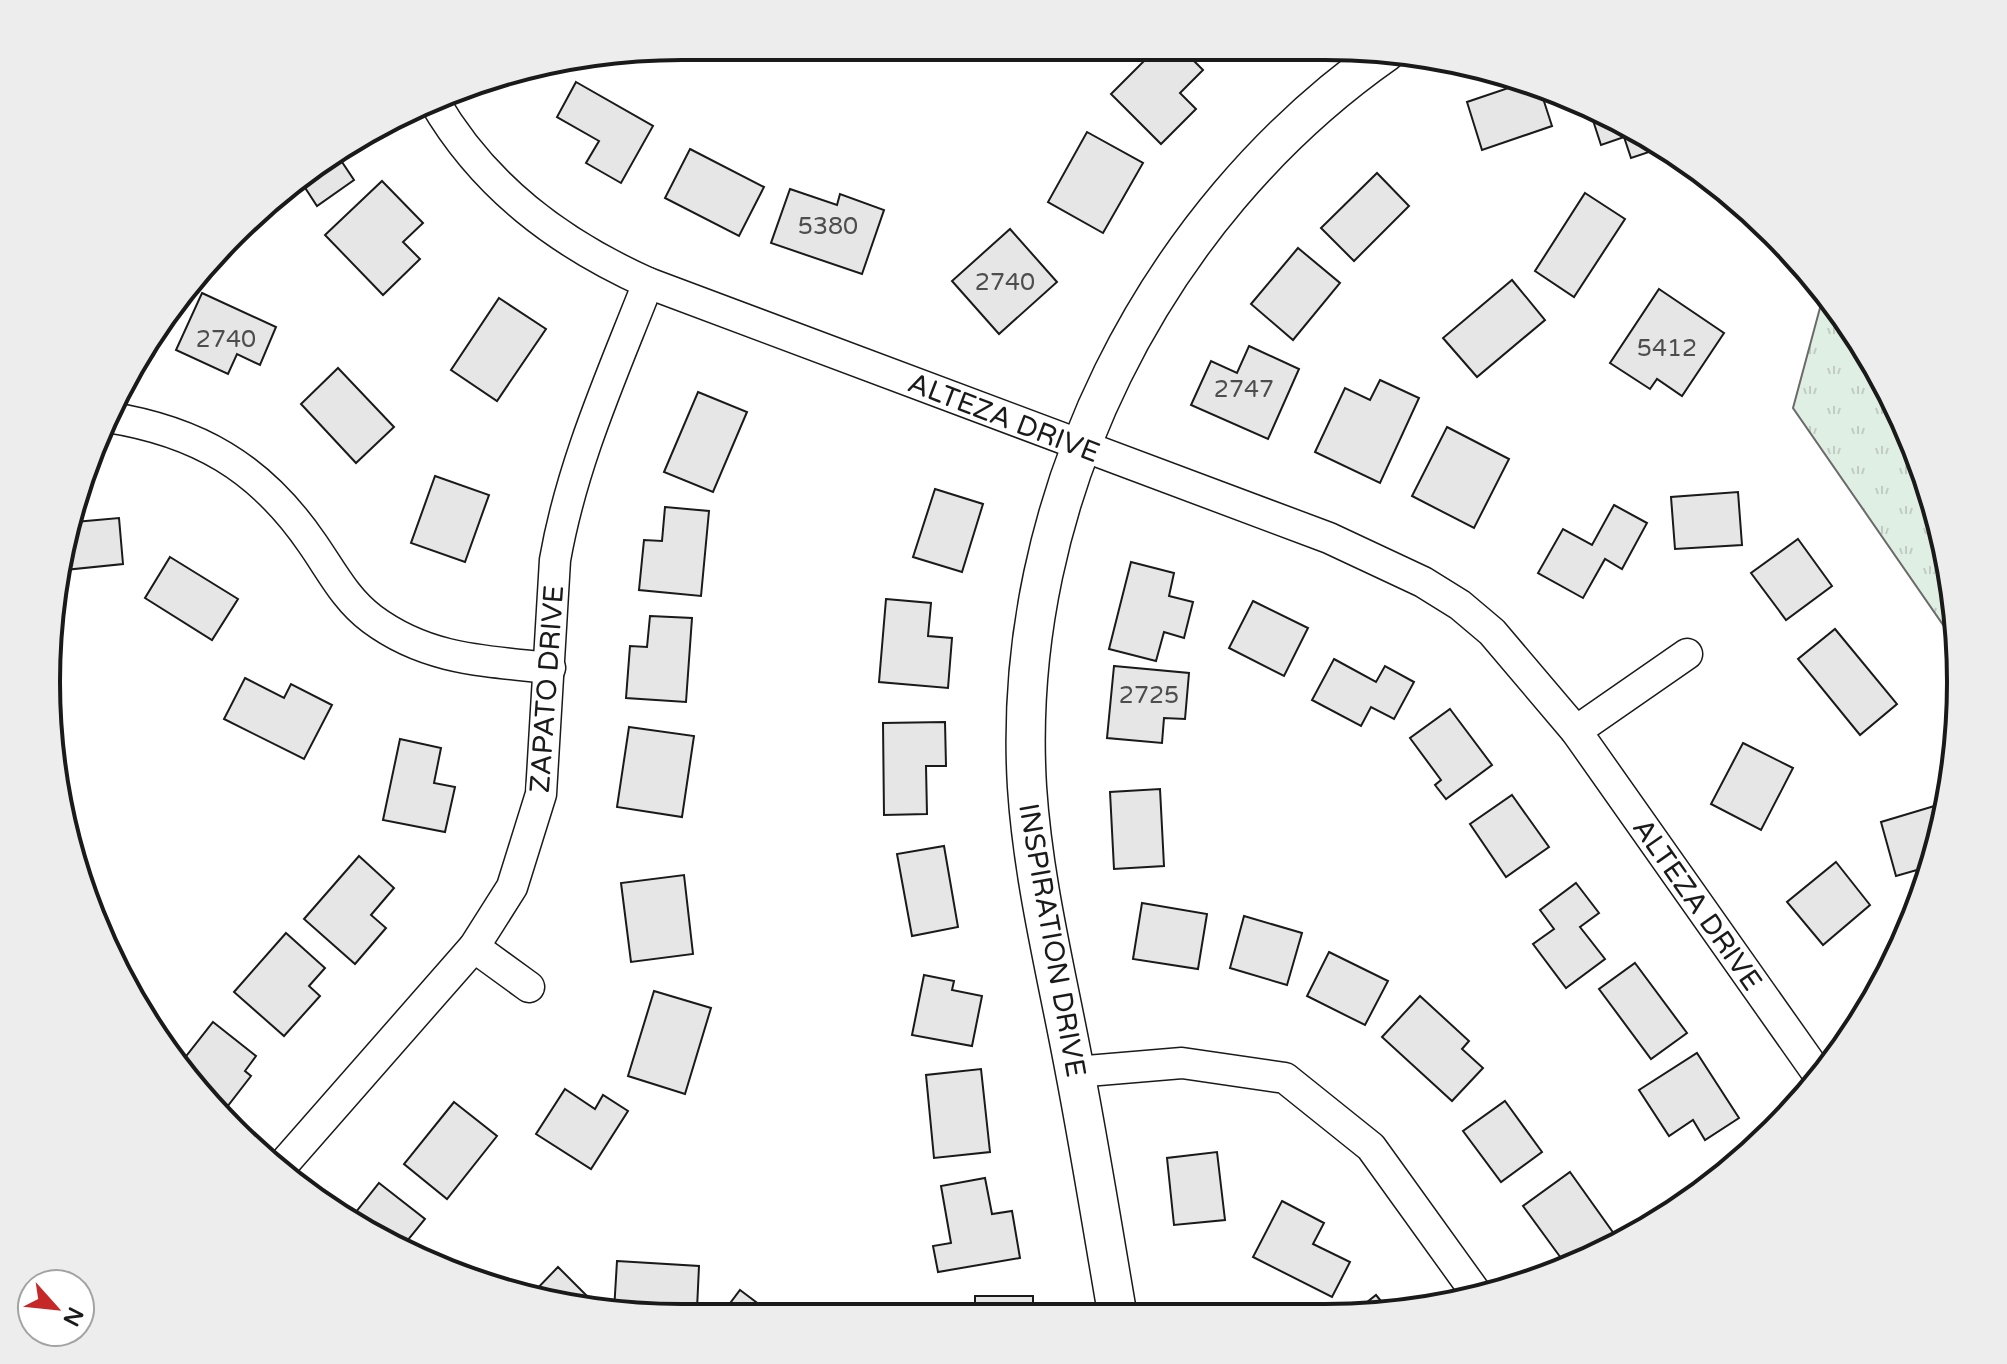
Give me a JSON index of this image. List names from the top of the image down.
{
  "streets": {
    "street": ["ALTEZA DRIVE", "ZAPATO DRIVE", "INSPIRATION DRIVE"]
  },
  "crossings": [
    ["ALTEZA DRIVE", "ZAPATO DRIVE"],
    ["ALTEZA DRIVE", "INSPIRATION DRIVE"]
  ],
  "house_numbers": [
    "5380",
    "2740",
    "2740",
    "5412",
    "2747",
    "2725"
  ],
  "north": "bottom right"
}
